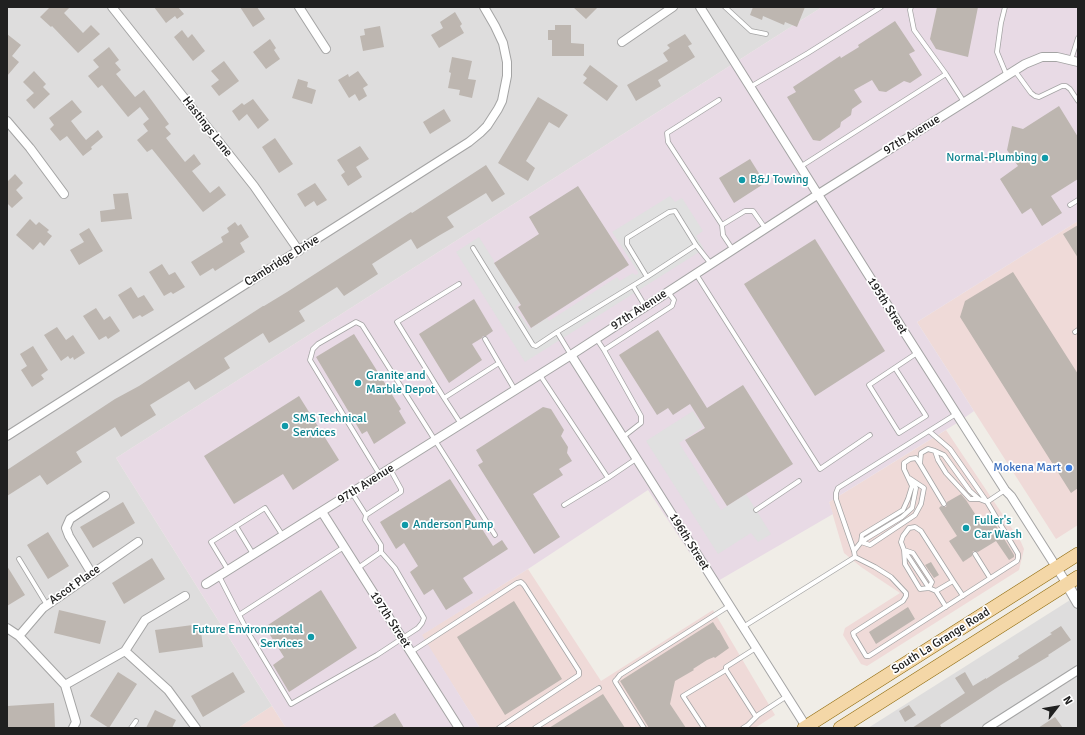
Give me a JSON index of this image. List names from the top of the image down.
{
  "streets": {
    "main road": ["South La Grange Road"],
    "street": [
      "Hastings Lane",
      "97th Avenue",
      "Cambridge Drive",
      "195th Street",
      "196th Street",
      "Ascot Place",
      "197th Street"
    ]
  },
  "crossings": [
    ["Hastings Lane", "Cambridge Drive"],
    ["97th Avenue", "195th Street"],
    ["97th Avenue", "196th Street"],
    ["97th Avenue", "197th Street"],
    ["195th Street", "South La Grange Road"],
    ["196th Street", "South La Grange Road"]
  ],
  "places": [
    "Normal-Plumbing",
    "B&J Towing",
    "Granite and Marble Depot",
    "SMS Technical Services",
    "Mokena Mart",
    "Anderson Pump",
    "Fuller's Car Wash",
    "Future Environmental Services"
  ],
  "north": "top right"
}
